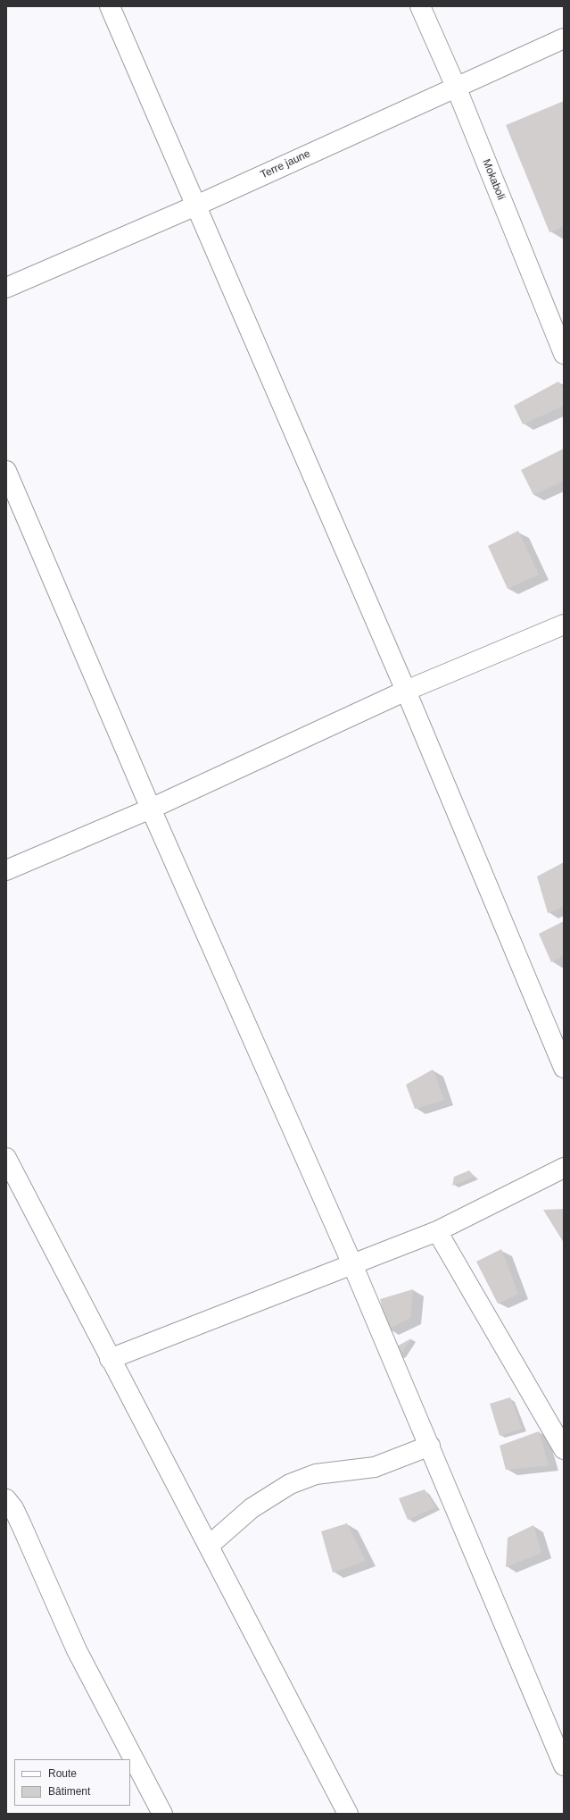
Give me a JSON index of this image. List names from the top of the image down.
{
  "streets": {
    "street": ["Terre jaune", "Mokaboli"]
  },
  "crossings": [
    ["Terre jaune", "Mokaboli"]
  ],
  "legend": ["Route", "Bâtiment"]
}
